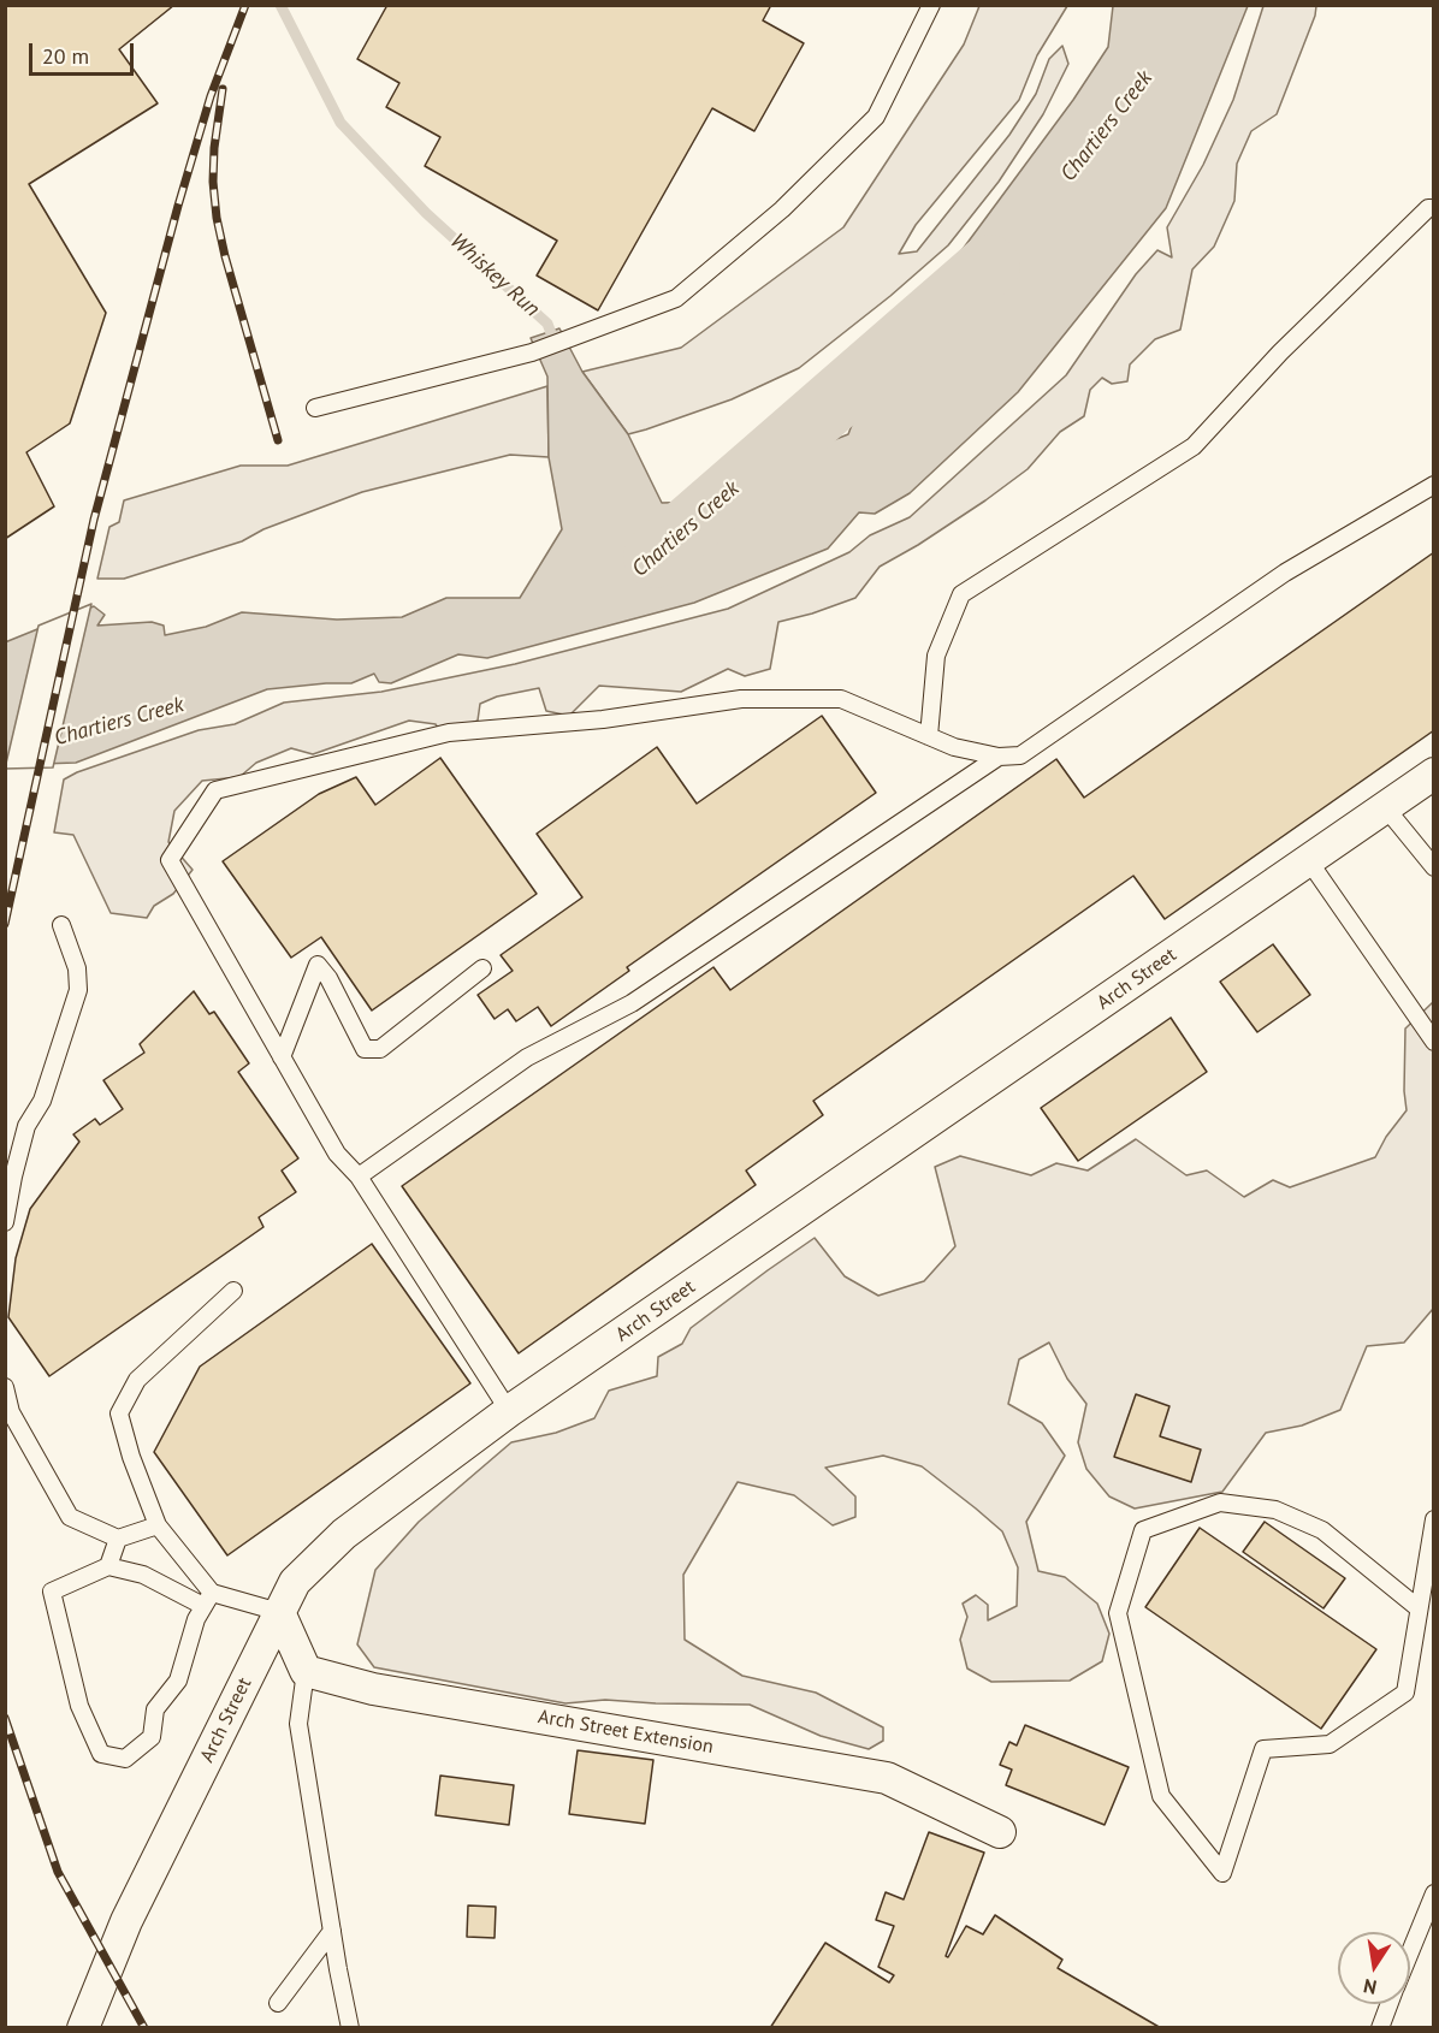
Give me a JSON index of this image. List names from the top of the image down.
{
  "streets": {
    "street": ["Arch Street", "Arch Street Extension"]
  },
  "water": ["Chartiers Creek", "Whiskey Run"],
  "scale_bar": "20 m",
  "north": "bottom"
}
